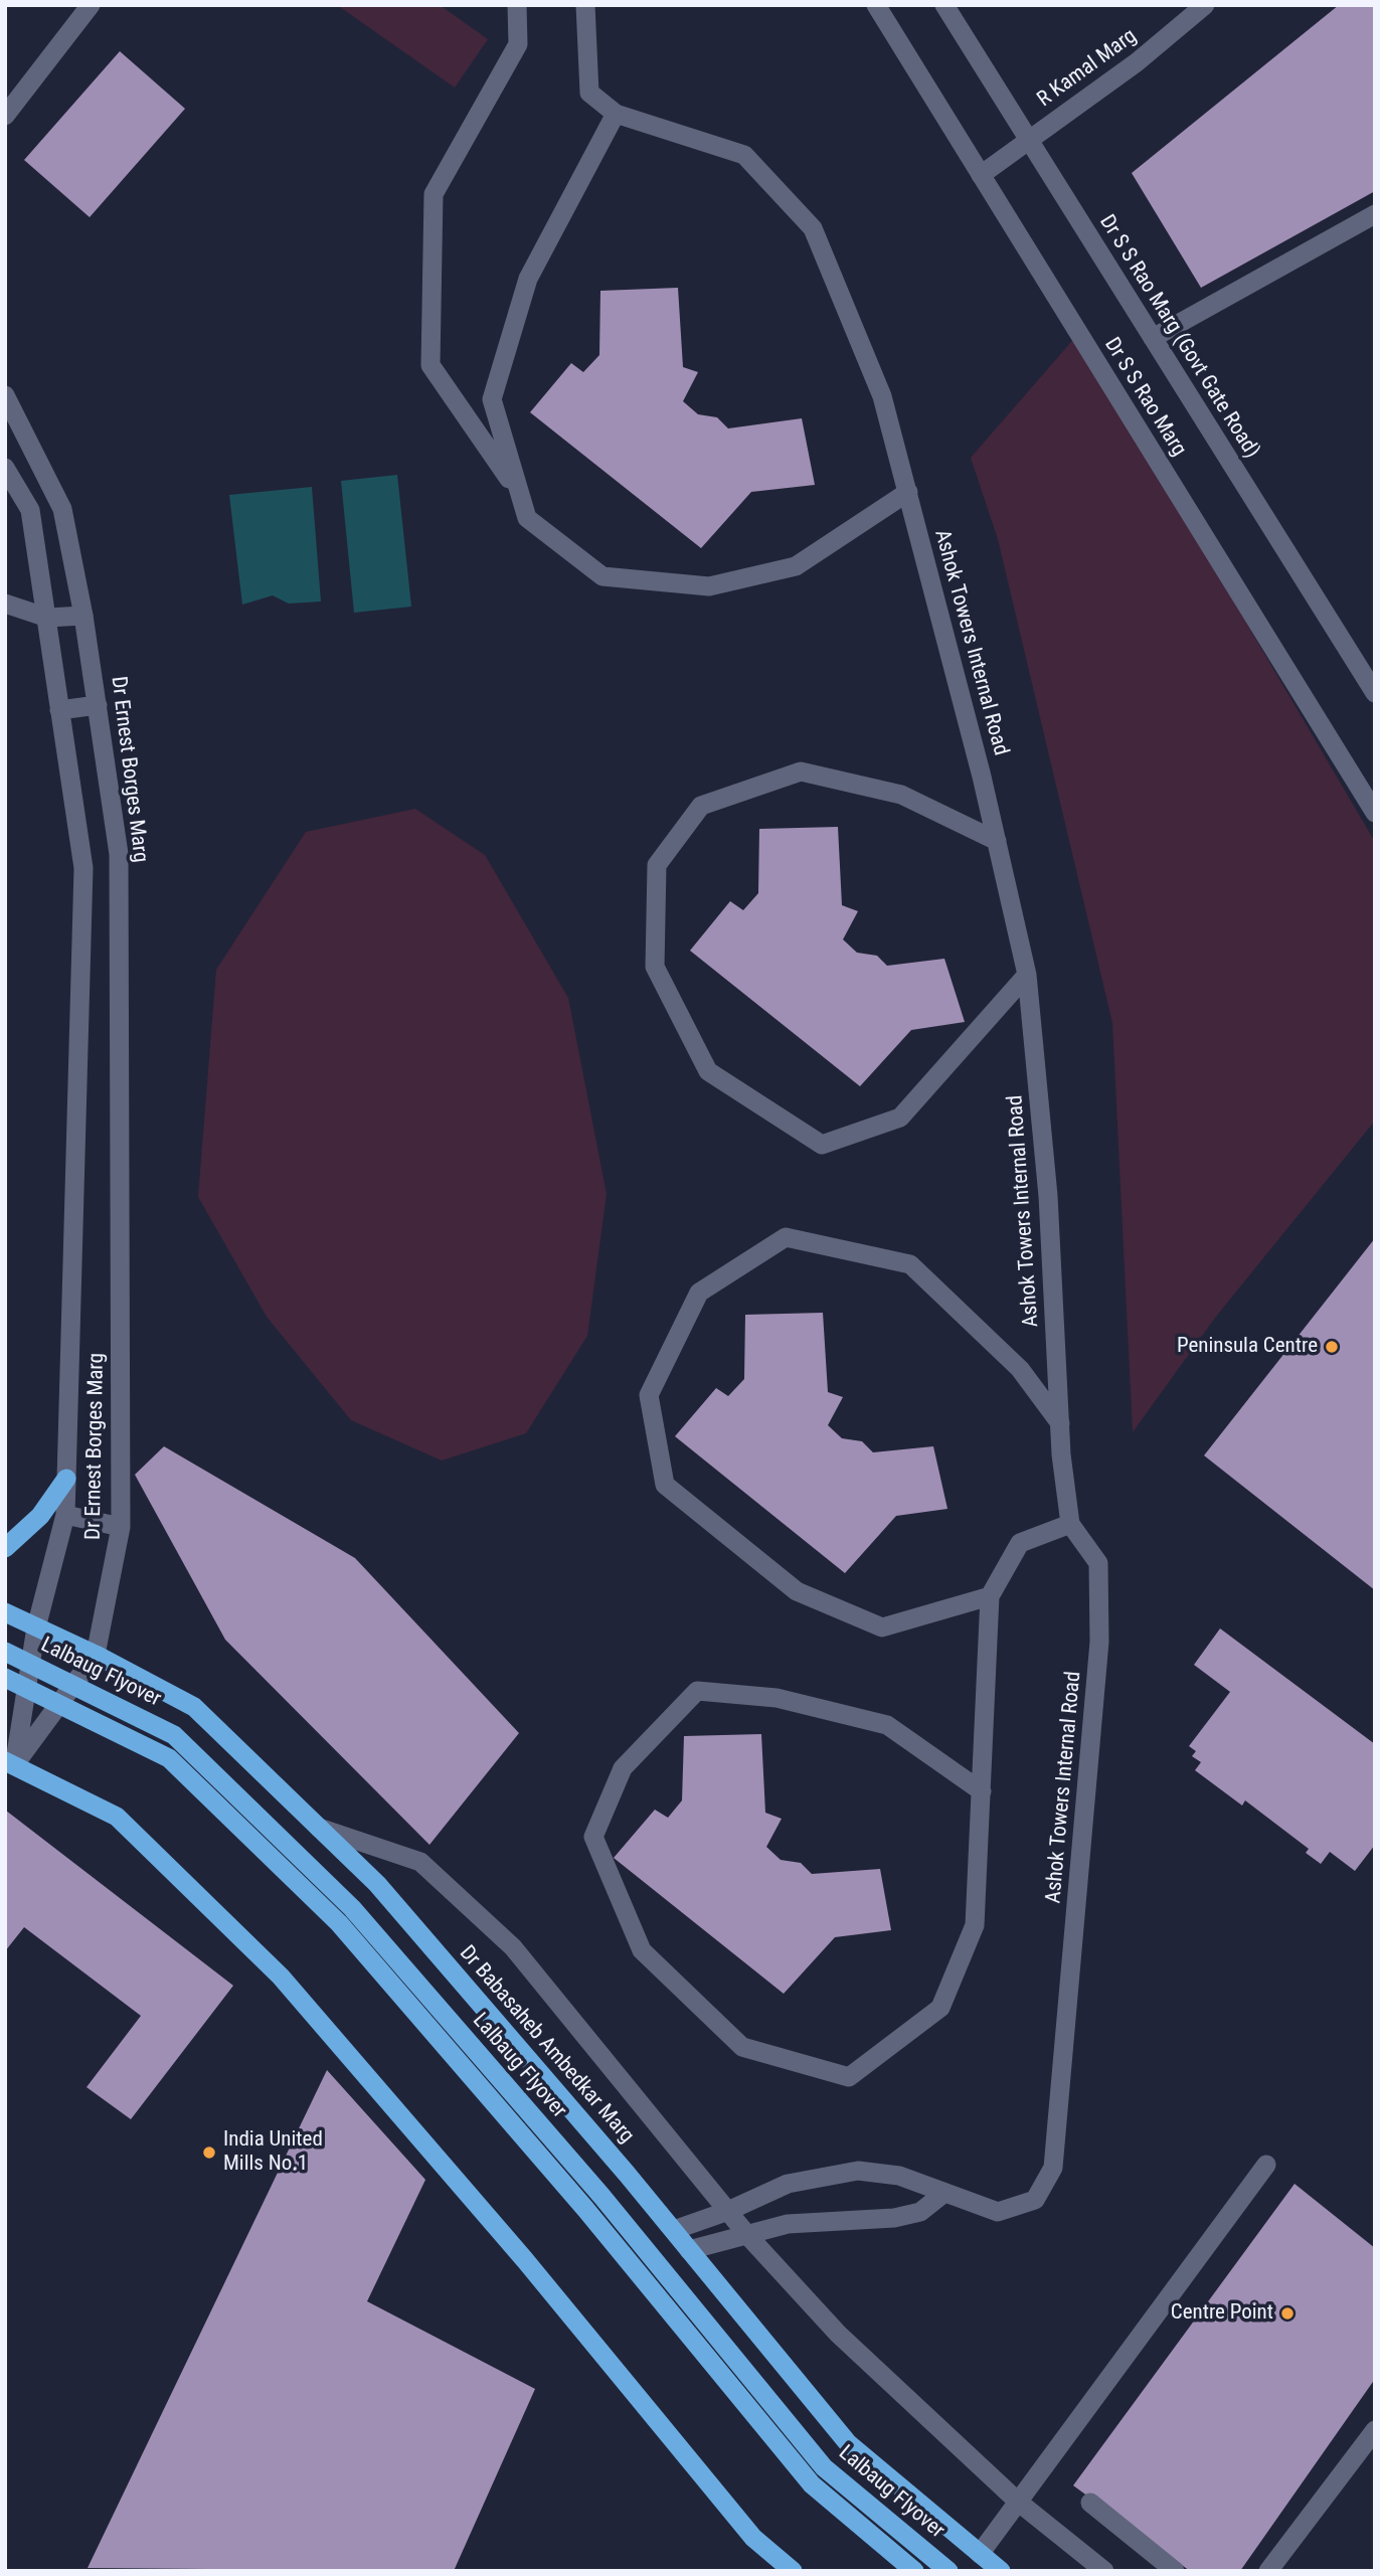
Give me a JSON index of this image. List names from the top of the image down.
{
  "streets": {
    "highway": ["Lalbaug Flyover", "Dr Babasaheb Ambedkar Marg"],
    "street": [
      "R Kamal Marg",
      "Dr S S Rao Marg (Govt Gate Road)",
      "Dr S S Rao Marg",
      "Ashok Towers Internal Road",
      "Dr Ernest Borges Marg"
    ]
  },
  "crossings": [
    ["R Kamal Marg", "Dr S S Rao Marg (Govt Gate Road)"],
    ["R Kamal Marg", "Dr S S Rao Marg"],
    ["Ashok Towers Internal Road", "Dr Babasaheb Ambedkar Marg"],
    ["Dr Ernest Borges Marg", "Dr Babasaheb Ambedkar Marg"]
  ],
  "places": ["Peninsula Centre", "India United Mills No.1", "Centre Point"]
}
